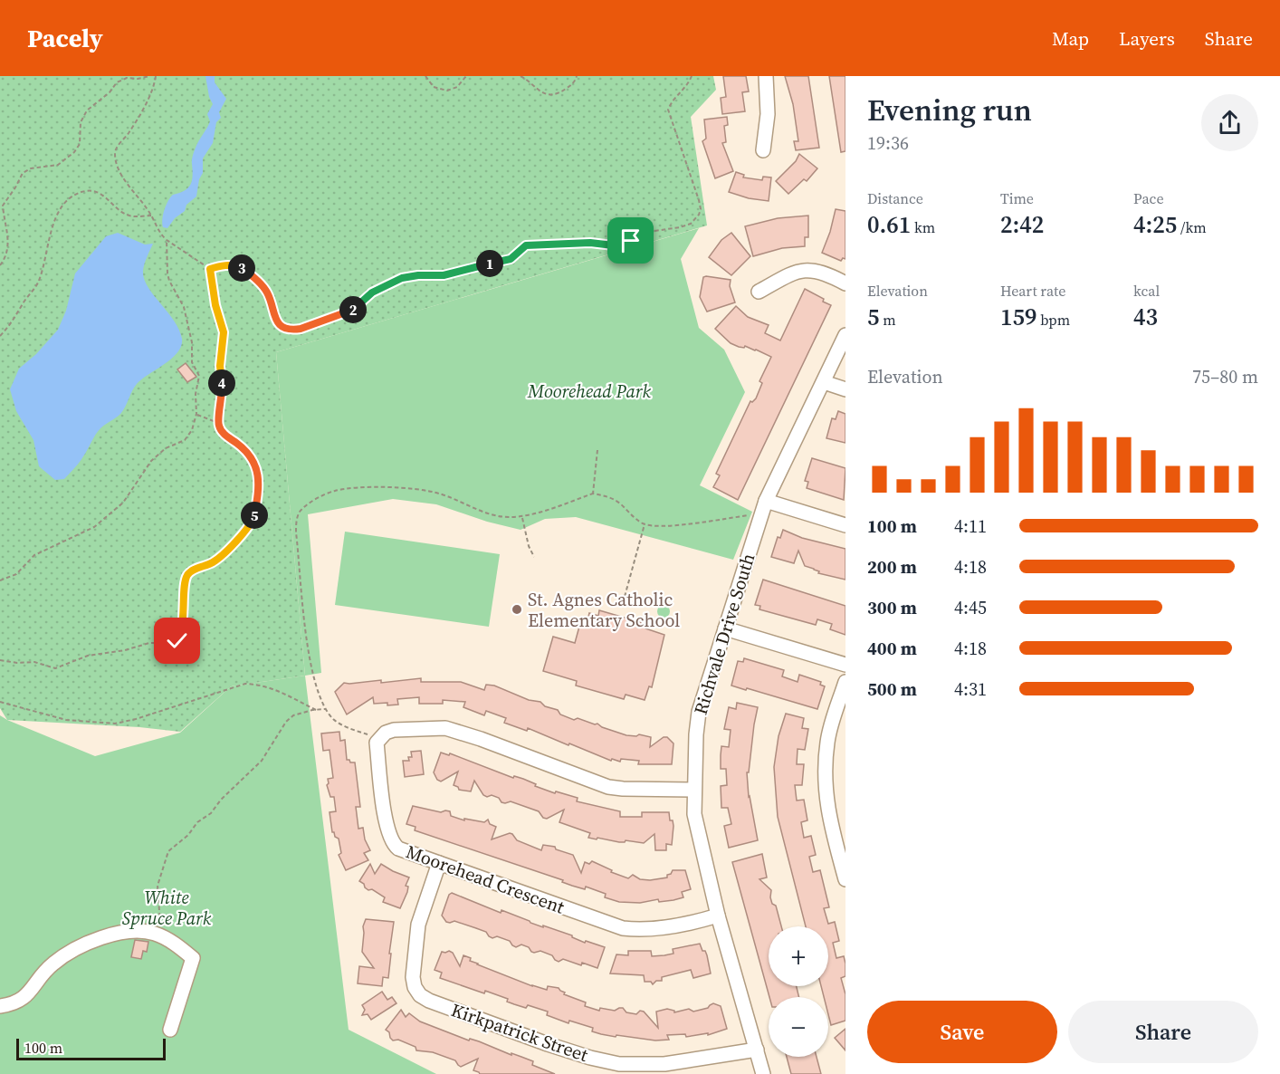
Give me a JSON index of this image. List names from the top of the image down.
{
  "streets": {
    "street": ["Richvale Drive South", "Moorehead Crescent", "Kirkpatrick Street"]
  },
  "crossings": [
    ["Richvale Drive South", "Moorehead Crescent"],
    ["Richvale Drive South", "Kirkpatrick Street"],
    ["Moorehead Crescent", "Kirkpatrick Street"]
  ],
  "parks": ["Moorehead Park", "White Spruce Park"],
  "places": ["St. Agnes Catholic Elementary School"],
  "scale_bar": "100 m",
  "page": {
    "header": "Pacely",
    "nav": ["Map", "Layers", "Share"],
    "heading": ["Evening run", "19:36"],
    "stats": [
      ["Distance", "0.61 km"],
      ["Time", "2:42"],
      ["Pace", "4:25 /km"],
      ["Elevation", "5 m"],
      ["Heart rate", "159 bpm"],
      ["kcal", "43"]
    ],
    "pins": [
      "1",
      "3",
      "2",
      "4",
      "5"
    ],
    "chart": ["Elevation", "75–80 m"],
    "list": [
      {
        "name": "100 m",
        "note": "4:11"
      },
      {
        "name": "200 m",
        "note": "4:18"
      },
      {
        "name": "300 m",
        "note": "4:45"
      },
      {
        "name": "400 m",
        "note": "4:18"
      },
      {
        "name": "500 m",
        "note": "4:31"
      }
    ],
    "map_buttons": ["+", "−"],
    "buttons": ["Save", "Share"],
    "scale": "100 m"
  }
}
